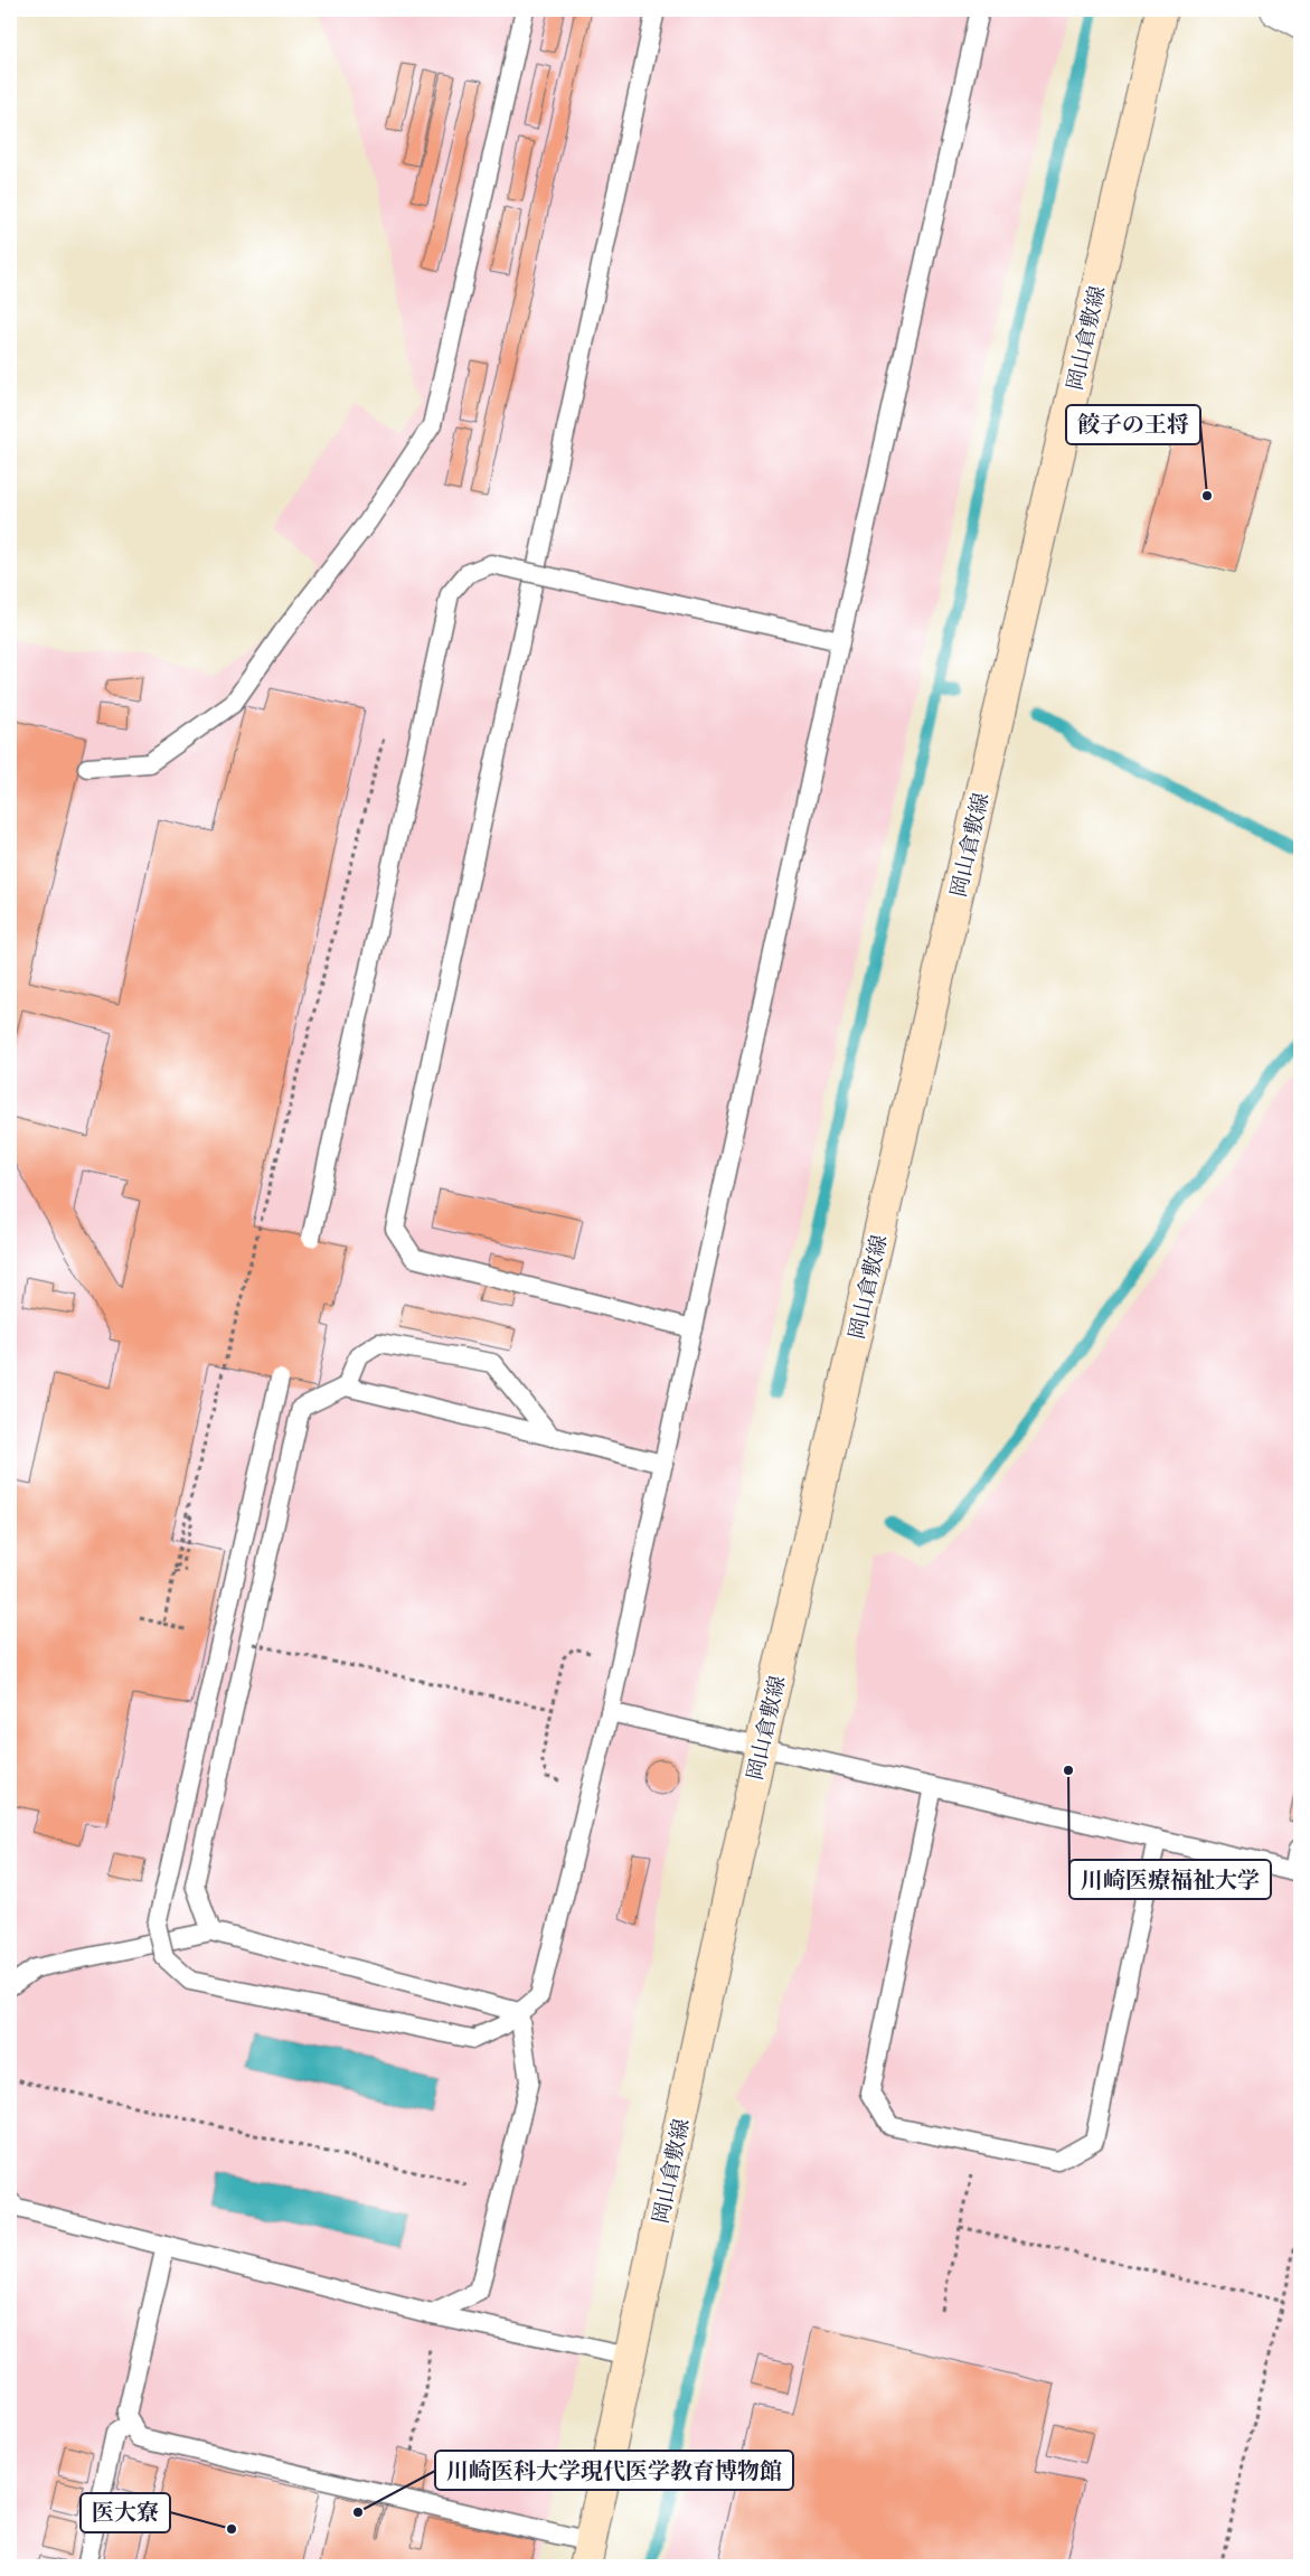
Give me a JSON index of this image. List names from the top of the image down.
{
  "streets": {
    "main road": ["岡山倉敷線"]
  },
  "places": [
    "餃子の王将",
    "川崎医療福祉大学",
    "川崎医科大学現代医学教育博物館",
    "医大寮"
  ]
}
